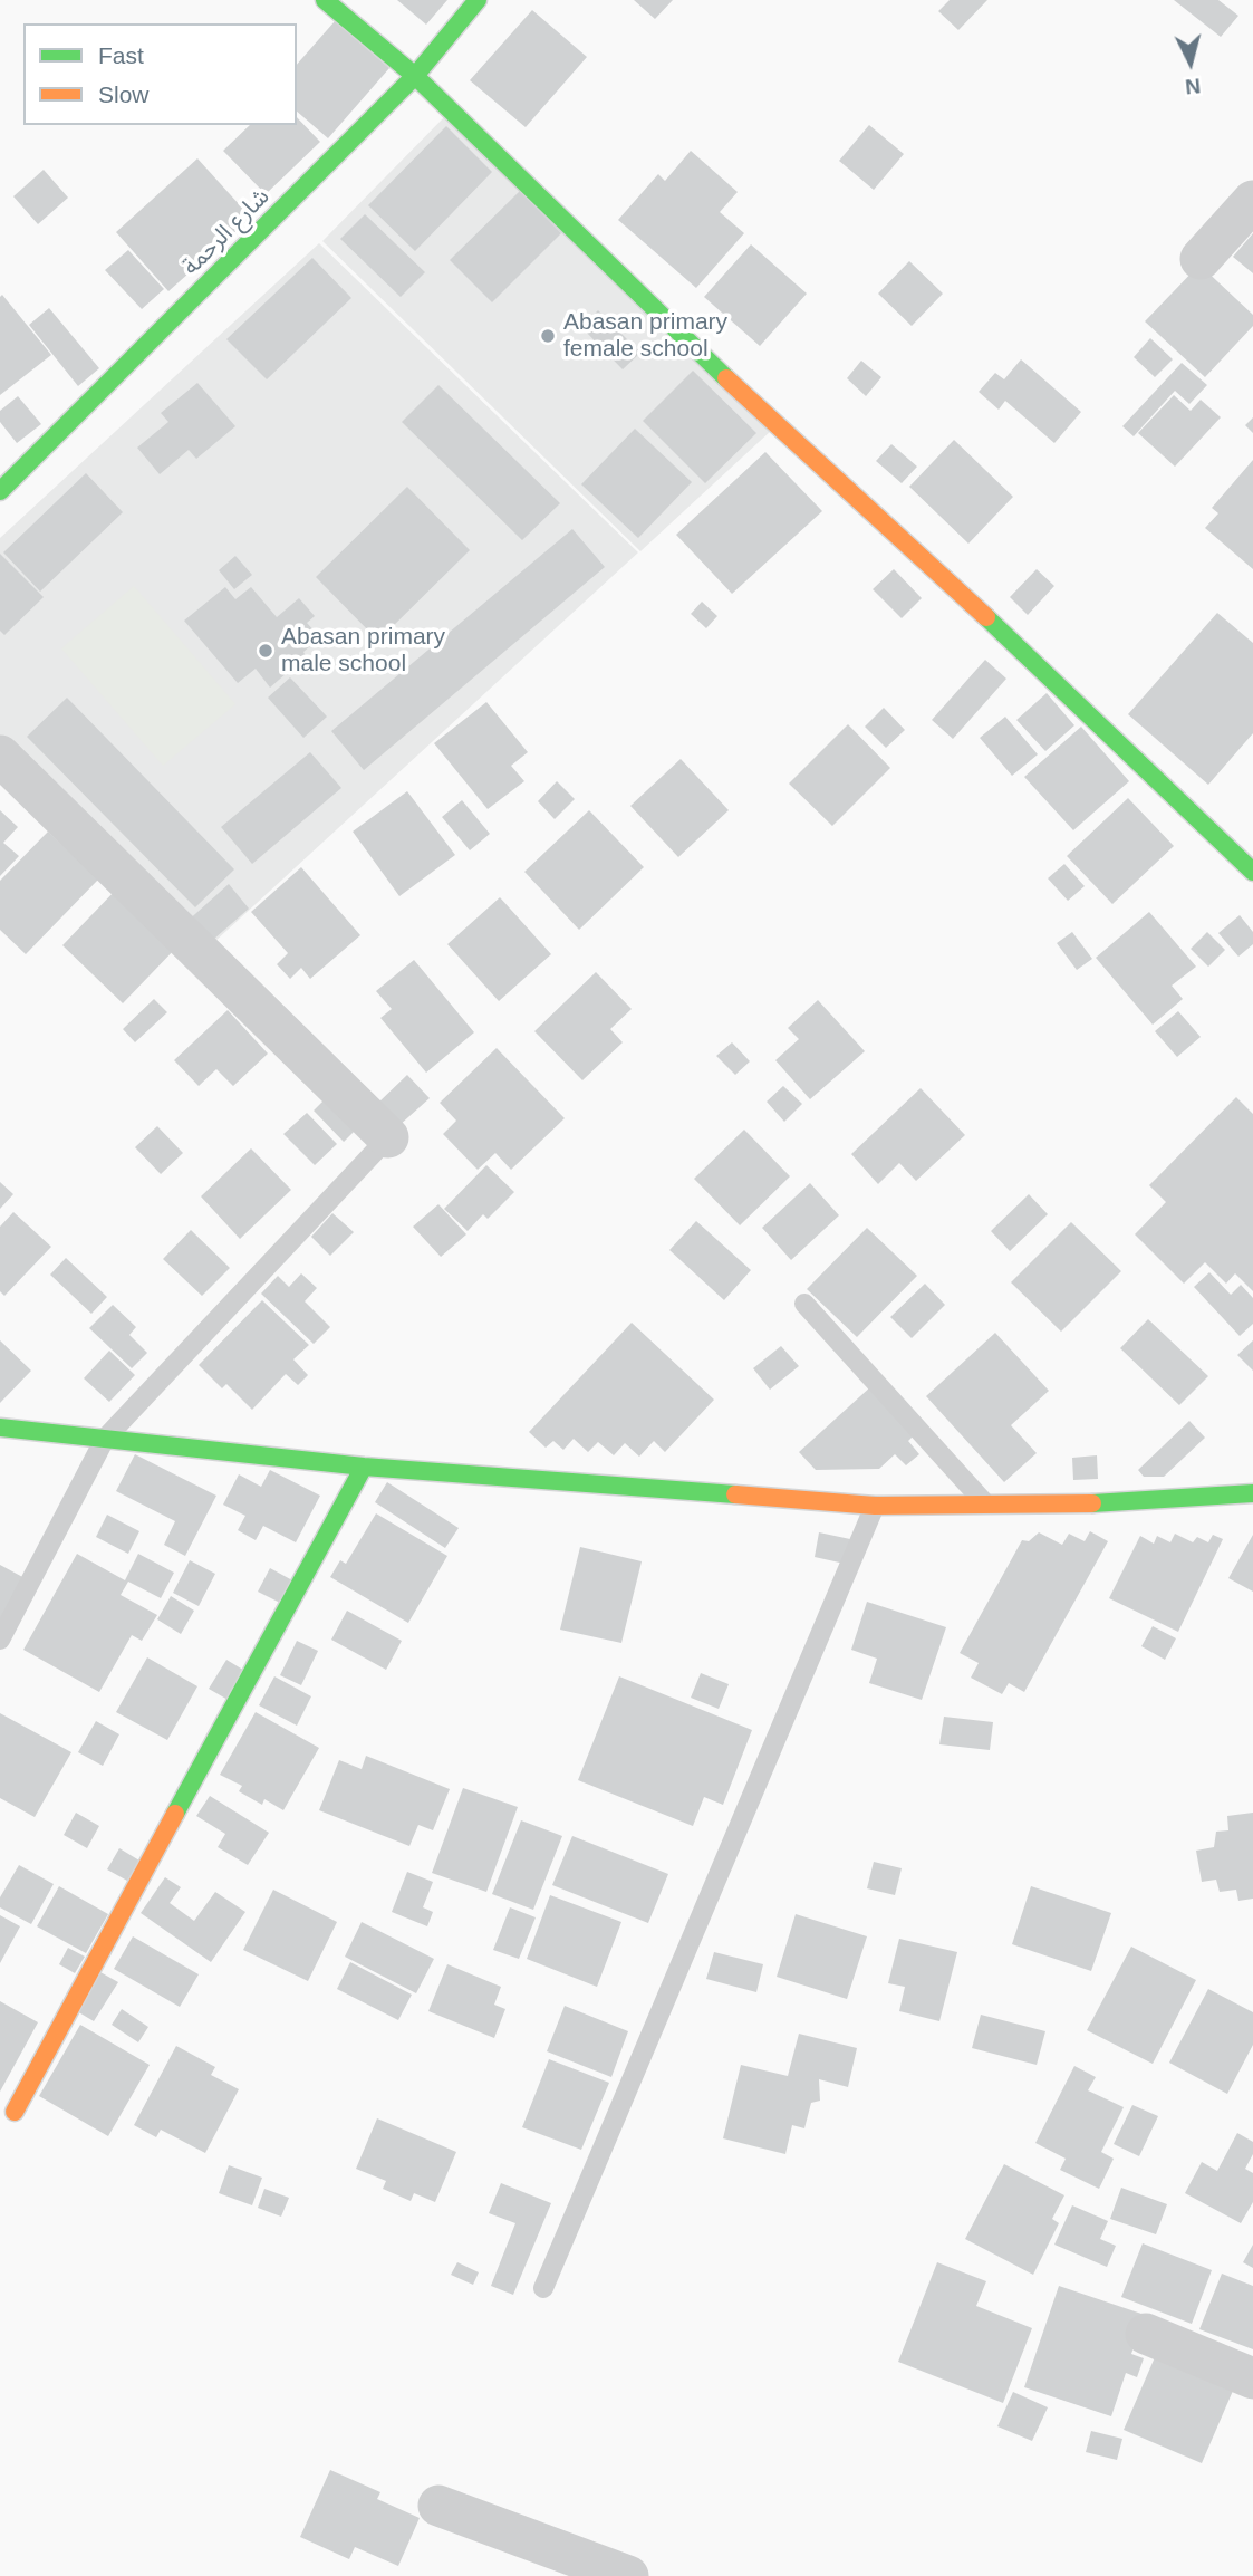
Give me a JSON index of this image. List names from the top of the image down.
{
  "streets": {
    "street": ["شارع الرحمة"]
  },
  "places": ["Abasan primary female school", "Abasan primary male school"],
  "legend": ["Fast", "Slow"],
  "north": "bottom"
}
